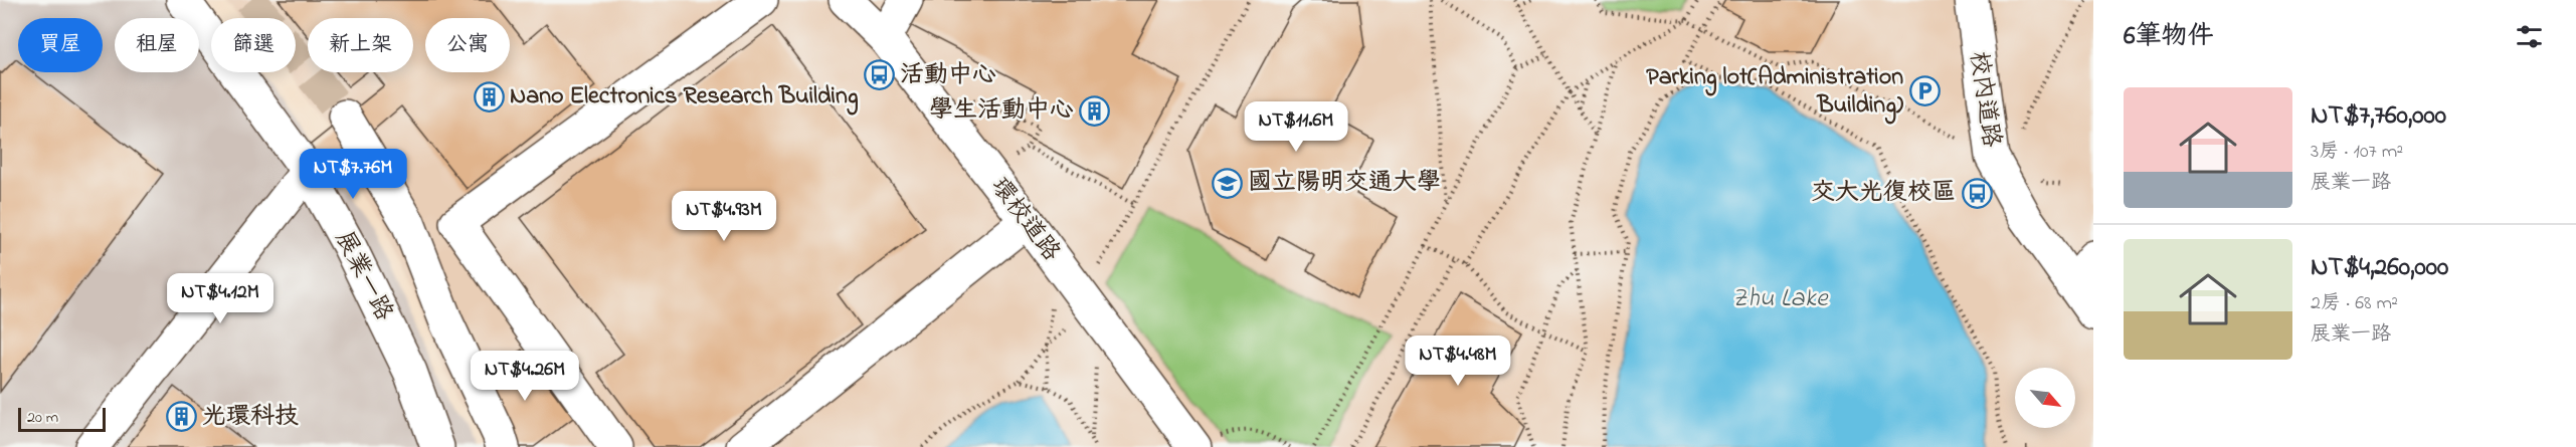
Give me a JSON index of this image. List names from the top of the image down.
{
  "streets": {
    "street": ["校內道路", "環校道路", "展業一路"]
  },
  "water": ["Zhu Lake"],
  "places": {
    "bus stop": ["活動中心", "交大光復校區"],
    "parking": ["Parking lot(Administration Building)"],
    "building": ["Nano Electronics Research Building", "學生活動中心", "光環科技"],
    "school or university": ["國立陽明交通大學"]
  },
  "scale_bar": "20 m",
  "north": "bottom right",
  "page": {
    "heading": "6筆物件",
    "chip": [
      "買屋",
      "租屋",
      "篩選",
      "新上架",
      "公寓"
    ],
    "list": [
      {
        "name": "NT$7,760,000",
        "note": "3房 · 107 m² · 展業一路"
      },
      {
        "name": "NT$4,260,000",
        "note": "2房 · 68 m² · 展業一路"
      }
    ],
    "price": [
      "NT$11.6M",
      "NT$7.76M",
      "NT$4.93M",
      "NT$4.12M",
      "NT$4.48M",
      "NT$4.26M"
    ],
    "scale": "20 m"
  }
}
